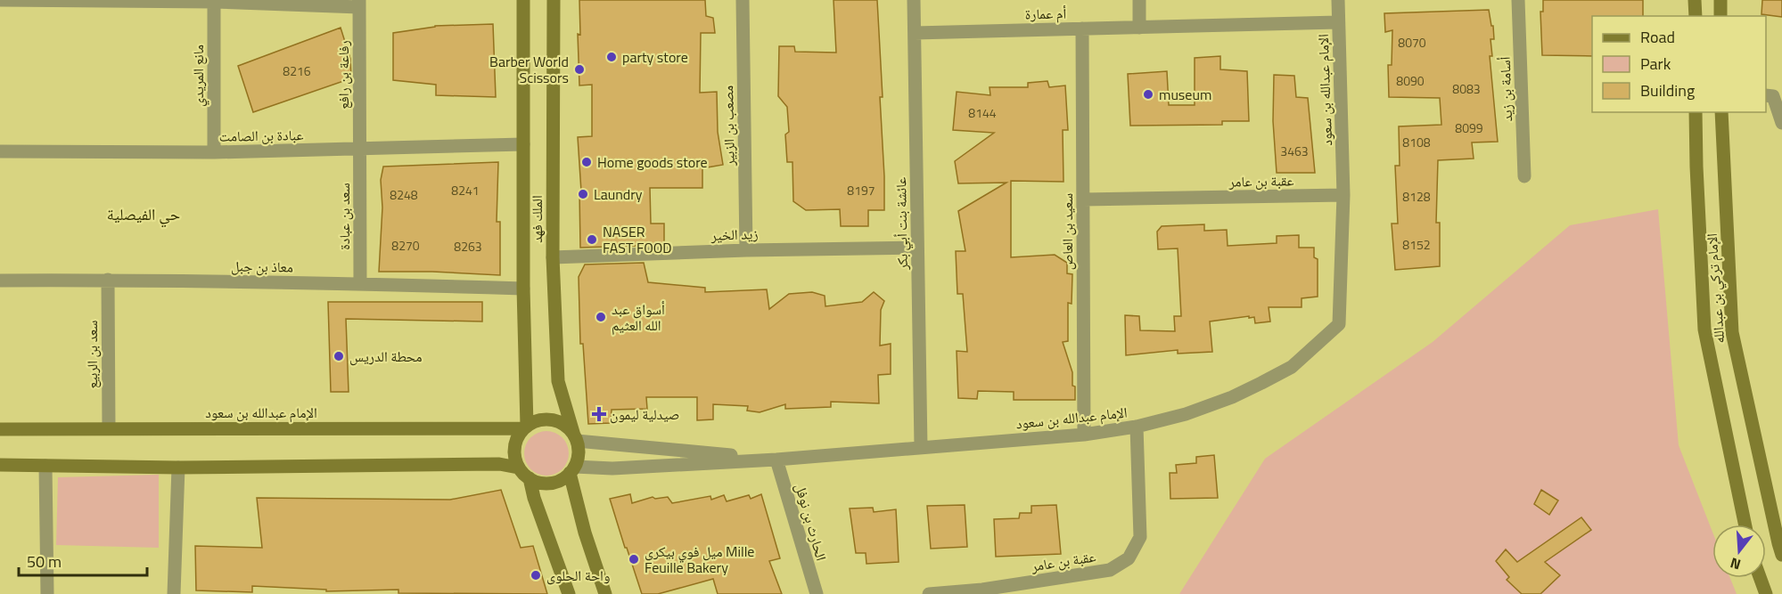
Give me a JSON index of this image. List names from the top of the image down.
{
  "streets": {
    "street": [
      "أم عمارة",
      "رفاعة بن رافع",
      "مانع المريدي",
      "أسامة بن زيد",
      "الإمام عبدالله بن سعود",
      "مصعب بن الزبير",
      "عبادة بن الصامت",
      "عقبة بن عامر",
      "سعد بن عبادة",
      "الملك فهد",
      "عائشة بنت أبي بكر",
      "سعيد بن العاص",
      "زيد الخير",
      "معاذ بن جبل",
      "الإمام تركي بن عبدالله",
      "سعد بن الربيع",
      "الحارث بن نوفل"
    ]
  },
  "crossings": [
    ["أم عمارة", "الإمام عبدالله بن سعود"],
    ["أم عمارة", "عائشة بنت أبي بكر"],
    ["أم عمارة", "سعيد بن العاص"],
    ["رفاعة بن رافع", "عبادة بن الصامت"],
    ["رفاعة بن رافع", "سعد بن عبادة"],
    ["مانع المريدي", "عبادة بن الصامت"],
    ["الإمام عبدالله بن سعود", "عقبة بن عامر"],
    ["الإمام عبدالله بن سعود", "الملك فهد"],
    ["الإمام عبدالله بن سعود", "عائشة بنت أبي بكر"],
    ["الإمام عبدالله بن سعود", "سعيد بن العاص"],
    ["الإمام عبدالله بن سعود", "سعد بن الربيع"],
    ["الإمام عبدالله بن سعود", "الحارث بن نوفل"],
    ["مصعب بن الزبير", "زيد الخير"],
    ["عبادة بن الصامت", "سعد بن عبادة"],
    ["عبادة بن الصامت", "الملك فهد"],
    ["عقبة بن عامر", "سعيد بن العاص"],
    ["سعد بن عبادة", "معاذ بن جبل"],
    ["الملك فهد", "زيد الخير"],
    ["الملك فهد", "معاذ بن جبل"],
    ["عائشة بنت أبي بكر", "زيد الخير"],
    ["معاذ بن جبل", "سعد بن الربيع"]
  ],
  "districts": ["حي الفيصلية"],
  "places": {
    "other": [
      "party store",
      "Barber World Scissors",
      "museum",
      "Home goods store",
      "Laundry",
      "NASER FAST FOOD",
      "أسواق عبد الله العثيم",
      "محطة الدريس",
      "ميل فوي بيكري Mille Feuille Bakery",
      "واحة الحلوى"
    ],
    "health": ["صيدلية ليمون"]
  },
  "house_numbers": [
    "8070",
    "8216",
    "8090",
    "8083",
    "8144",
    "8099",
    "8108",
    "3463",
    "8241",
    "8197",
    "8248",
    "8128",
    "8152",
    "8270",
    "8263"
  ],
  "legend": ["Road", "Park", "Building"],
  "scale_bar": "50 m",
  "north": "bottom"
}
